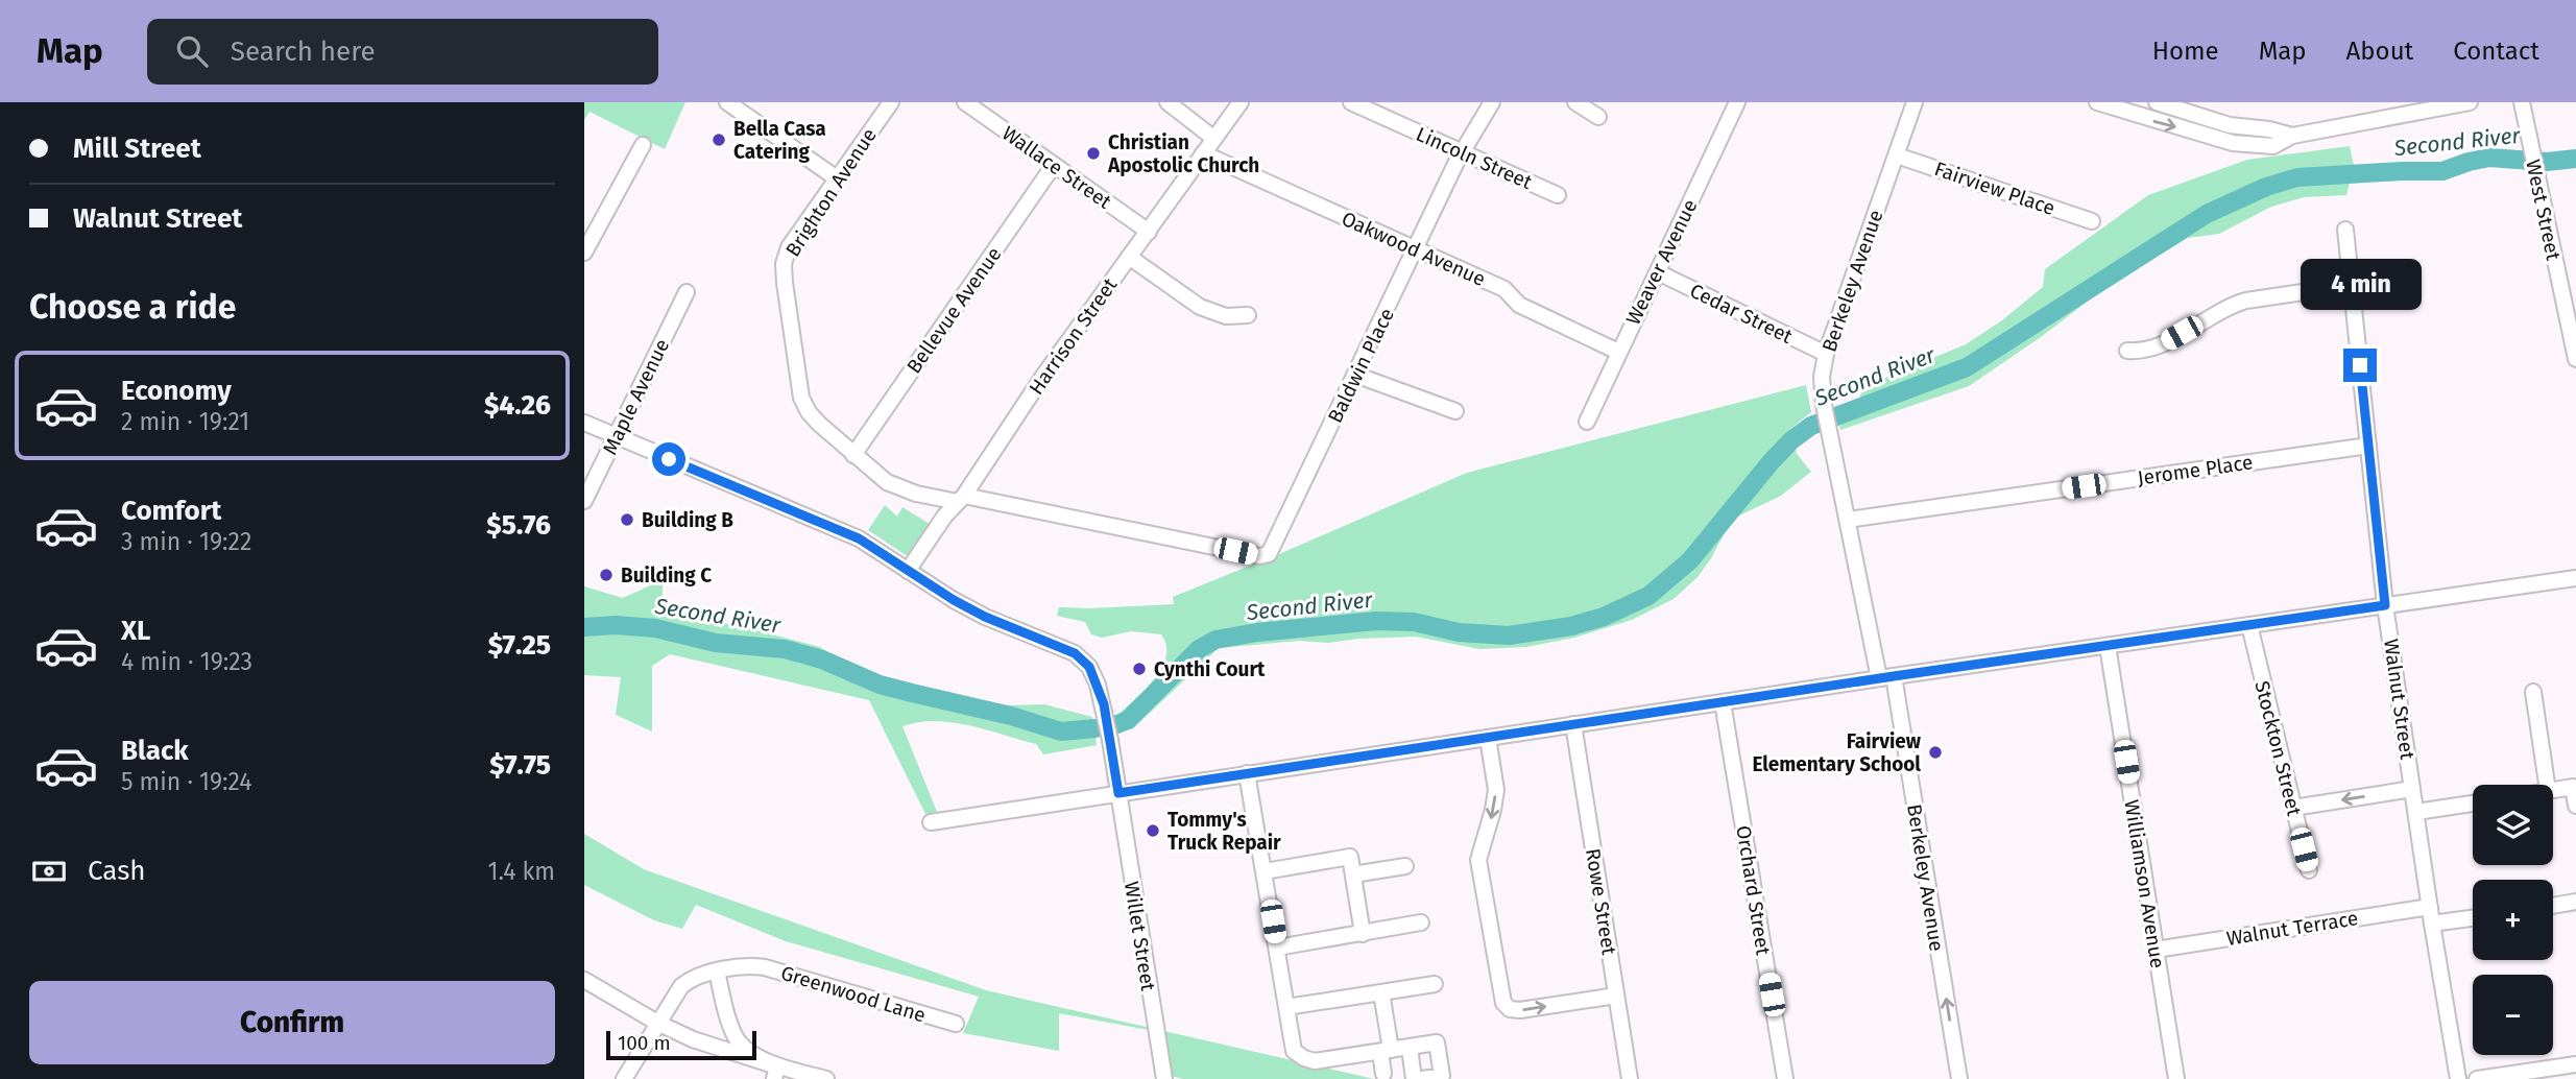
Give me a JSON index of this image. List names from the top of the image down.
{
  "streets": {
    "street": [
      "Lincoln Street",
      "Wallace Street",
      "Fairview Place",
      "Brighton Avenue",
      "West Street",
      "Oakwood Avenue",
      "Weaver Avenue",
      "Berkeley Avenue",
      "Bellevue Avenue",
      "Cedar Street",
      "Harrison Street",
      "Baldwin Place",
      "Maple Avenue",
      "Jerome Place",
      "Walnut Street",
      "Stockton Street",
      "Williamson Avenue",
      "Orchard Street",
      "Rowe Street",
      "Walnut Terrace",
      "Willet Street",
      "Greenwood Lane"
    ]
  },
  "crossings": [
    ["Lincoln Street", "Baldwin Place"],
    ["Wallace Street", "Bellevue Avenue"],
    ["Wallace Street", "Harrison Street"],
    ["Fairview Place", "Berkeley Avenue"],
    ["Brighton Avenue", "Bellevue Avenue"],
    ["Brighton Avenue", "Harrison Street"],
    ["Brighton Avenue", "Baldwin Place"],
    ["Oakwood Avenue", "Weaver Avenue"],
    ["Oakwood Avenue", "Harrison Street"],
    ["Oakwood Avenue", "Baldwin Place"],
    ["Weaver Avenue", "Cedar Street"],
    ["Berkeley Avenue", "Cedar Street"],
    ["Berkeley Avenue", "Jerome Place"],
    ["Harrison Street", "Willet Street"],
    ["Maple Avenue", "Willet Street"],
    ["Jerome Place", "Walnut Street"],
    ["Walnut Street", "Walnut Terrace"],
    ["Williamson Avenue", "Walnut Terrace"]
  ],
  "one_way": ["Berkeley Avenue"],
  "water": ["Second River"],
  "places": [
    "Bella Casa Catering",
    "Christian Apostolic Church",
    "Building B",
    "Building C",
    "Cynthi Court",
    "Fairview Elementary School",
    "Tommy's Truck Repair"
  ],
  "scale_bar": "100 m",
  "page": {
    "header": "Map",
    "search": "Search here",
    "nav": [
      "Home",
      "Map",
      "About",
      "Contact"
    ],
    "banner": ["Mill Street", "Walnut Street"],
    "bubble": "4 min",
    "heading": "Choose a ride",
    "list": [
      {
        "name": "Economy",
        "note": "2 min · 19:21",
        "value": "$4.26"
      },
      {
        "name": "Comfort",
        "note": "3 min · 19:22",
        "value": "$5.76"
      },
      {
        "name": "XL",
        "note": "4 min · 19:23",
        "value": "$7.25"
      },
      {
        "name": "Black",
        "note": "5 min · 19:24",
        "value": "$7.75"
      }
    ],
    "map_buttons": ["+", "−"],
    "pay": ["Cash", "1.4 km"],
    "buttons": "Confirm",
    "scale": "100 m"
  }
}
